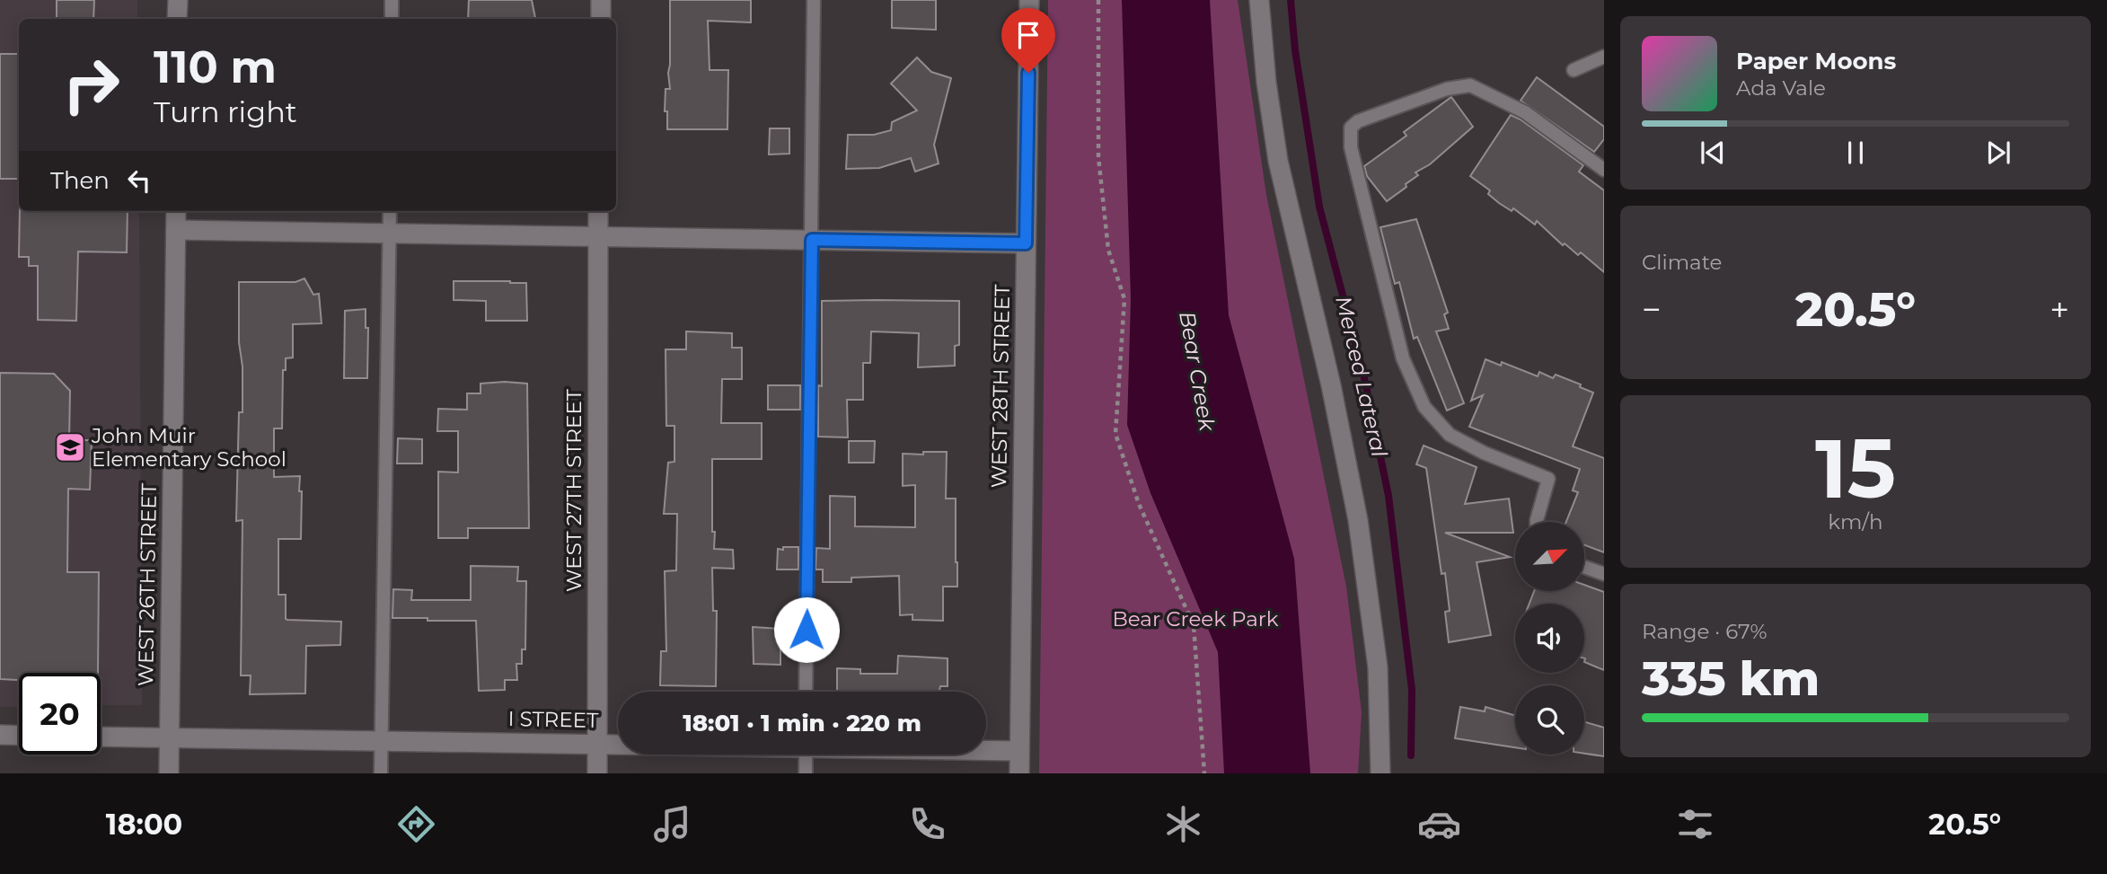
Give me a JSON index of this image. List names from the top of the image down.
{
  "streets": {
    "street": [
      "WEST 28TH STREET",
      "WEST 27TH STREET",
      "WEST 26TH STREET",
      "I STREET"
    ]
  },
  "crossings": [
    ["WEST 28TH STREET", "I STREET"],
    ["WEST 27TH STREET", "I STREET"],
    ["WEST 26TH STREET", "I STREET"]
  ],
  "water": ["Bear Creek", "Merced Lateral"],
  "parks": ["Bear Creek Park"],
  "places": {
    "school or university": ["John Muir Elementary School"]
  },
  "north": "top right",
  "page": {
    "turn": ["110 m", "Turn right"],
    "song": ["Paper Moons", "Ada Vale"],
    "then": "Then",
    "tile": [
      "Climate",
      ["15", "km/h"],
      ["Range · 67%", "335 km"]
    ],
    "heat": ["−", "20.5°", "+"],
    "limit": "20",
    "trip": "18:01 · 1 min · 220 m",
    "tabs": ["18:00", "20.5°"]
  }
}
